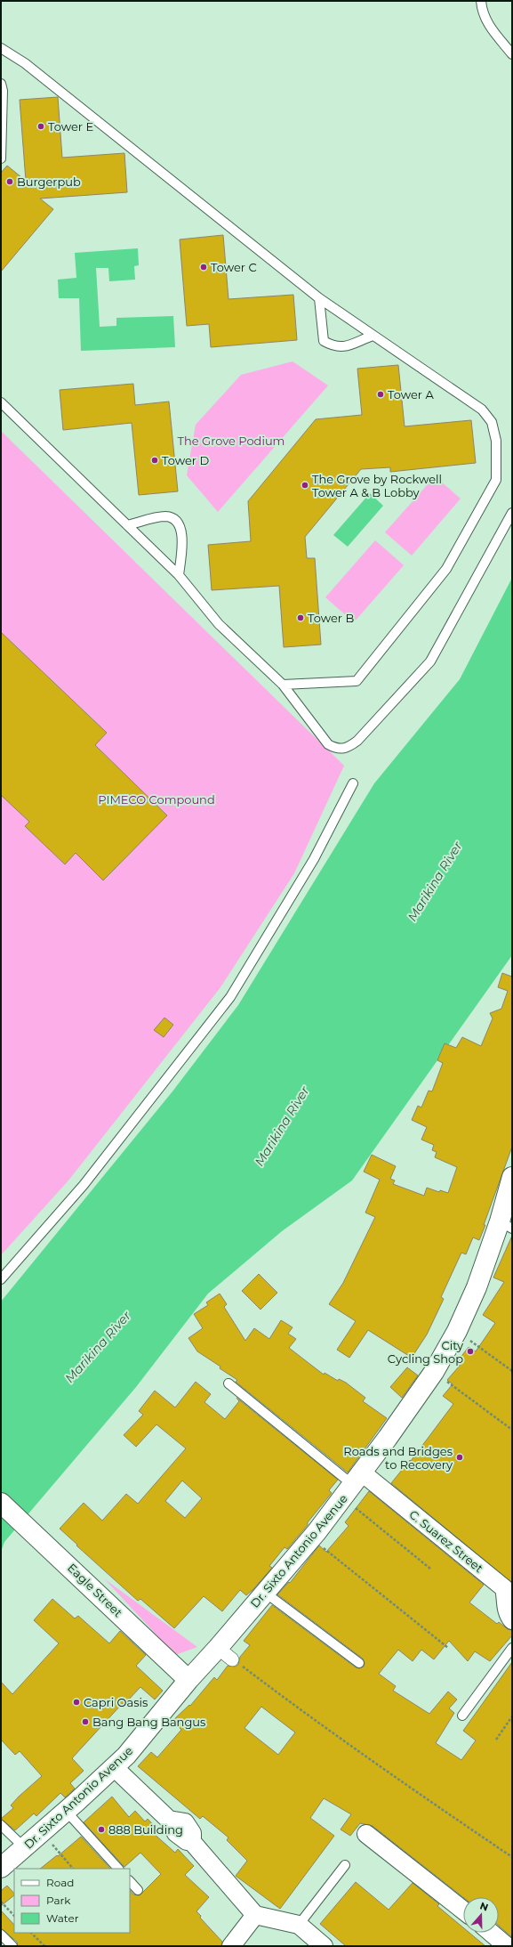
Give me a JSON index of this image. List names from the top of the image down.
{
  "streets": {
    "main road": ["Dr. Sixto Antonio Avenue", "Eagle Street"],
    "street": ["C. Suarez Street"]
  },
  "crossings": [
    ["C. Suarez Street", "Dr. Sixto Antonio Avenue"],
    ["Dr. Sixto Antonio Avenue", "Eagle Street"]
  ],
  "water": ["Marikina River"],
  "parks": ["The Grove Podium", "PIMECO Compound"],
  "places": [
    "Tower E",
    "Burgerpub",
    "Tower C",
    "Tower A",
    "Tower D",
    "The Grove by Rockwell Tower A & B Lobby",
    "Tower B",
    "City Cycling Shop",
    "Roads and Bridges to Recovery",
    "Capri Oasis",
    "Bang Bang Bangus",
    "888 Building"
  ],
  "legend": ["Road", "Park", "Water"],
  "north": "top"
}
